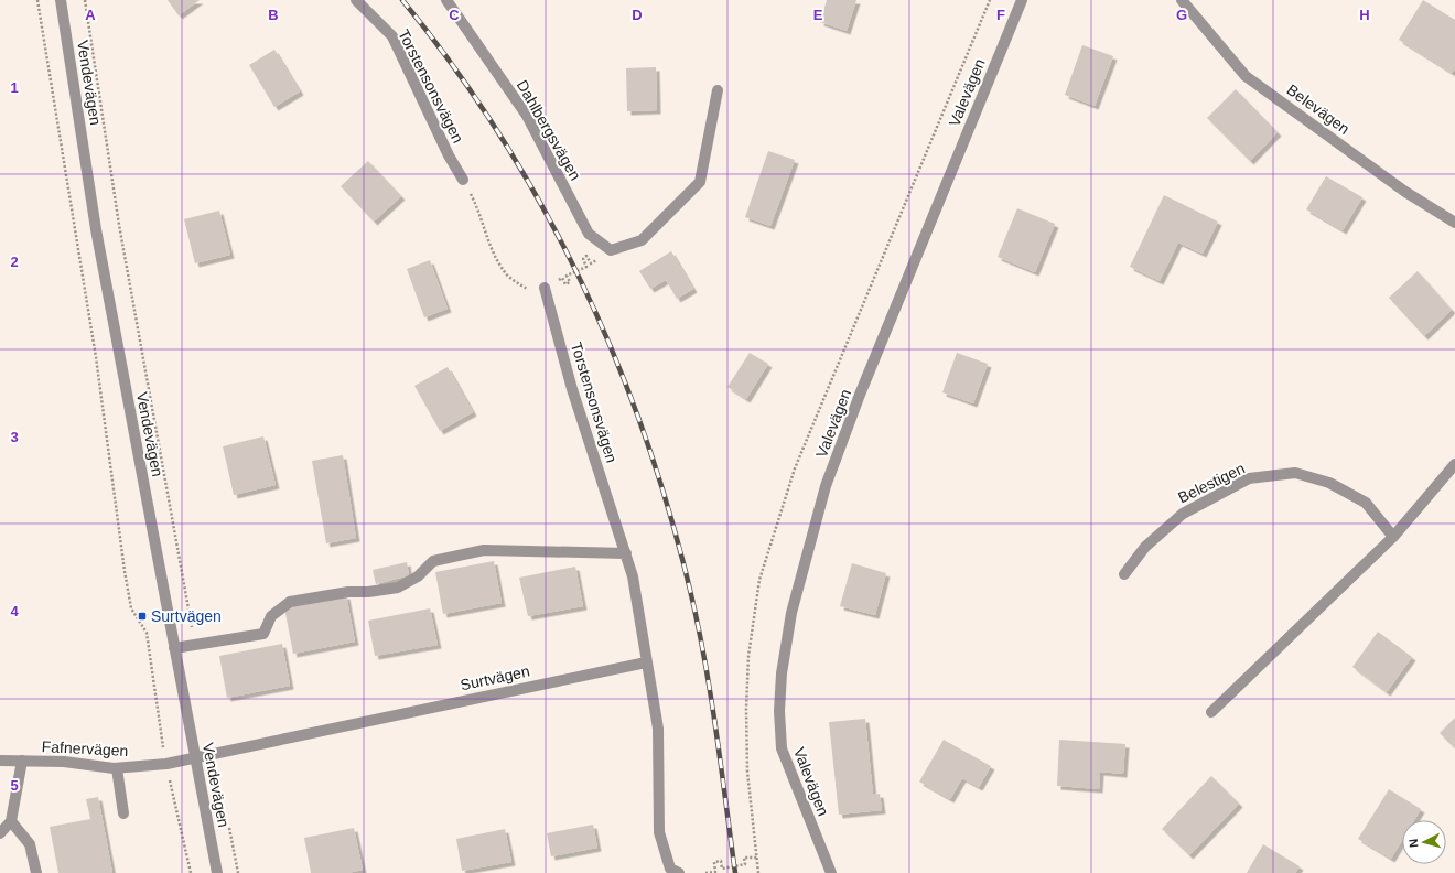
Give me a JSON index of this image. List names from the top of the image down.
{
  "streets": {
    "street": [
      "Vendevägen",
      "Torstensonsvägen",
      "Valevägen",
      "Belevägen",
      "Dahlbergsvägen",
      "Belestigen",
      "Surtvägen",
      "Fafnervägen"
    ]
  },
  "crossings": [
    ["Vendevägen", "Surtvägen"],
    ["Vendevägen", "Fafnervägen"],
    ["Torstensonsvägen", "Surtvägen"],
    ["Surtvägen", "Fafnervägen"]
  ],
  "places": {
    "transit": ["Surtvägen"]
  },
  "north": "left",
  "grid": {
    "columns": [
      "A",
      "B",
      "C",
      "D",
      "E",
      "F",
      "G",
      "H"
    ],
    "rows": [
      "1",
      "2",
      "3",
      "4",
      "5"
    ]
  }
}
